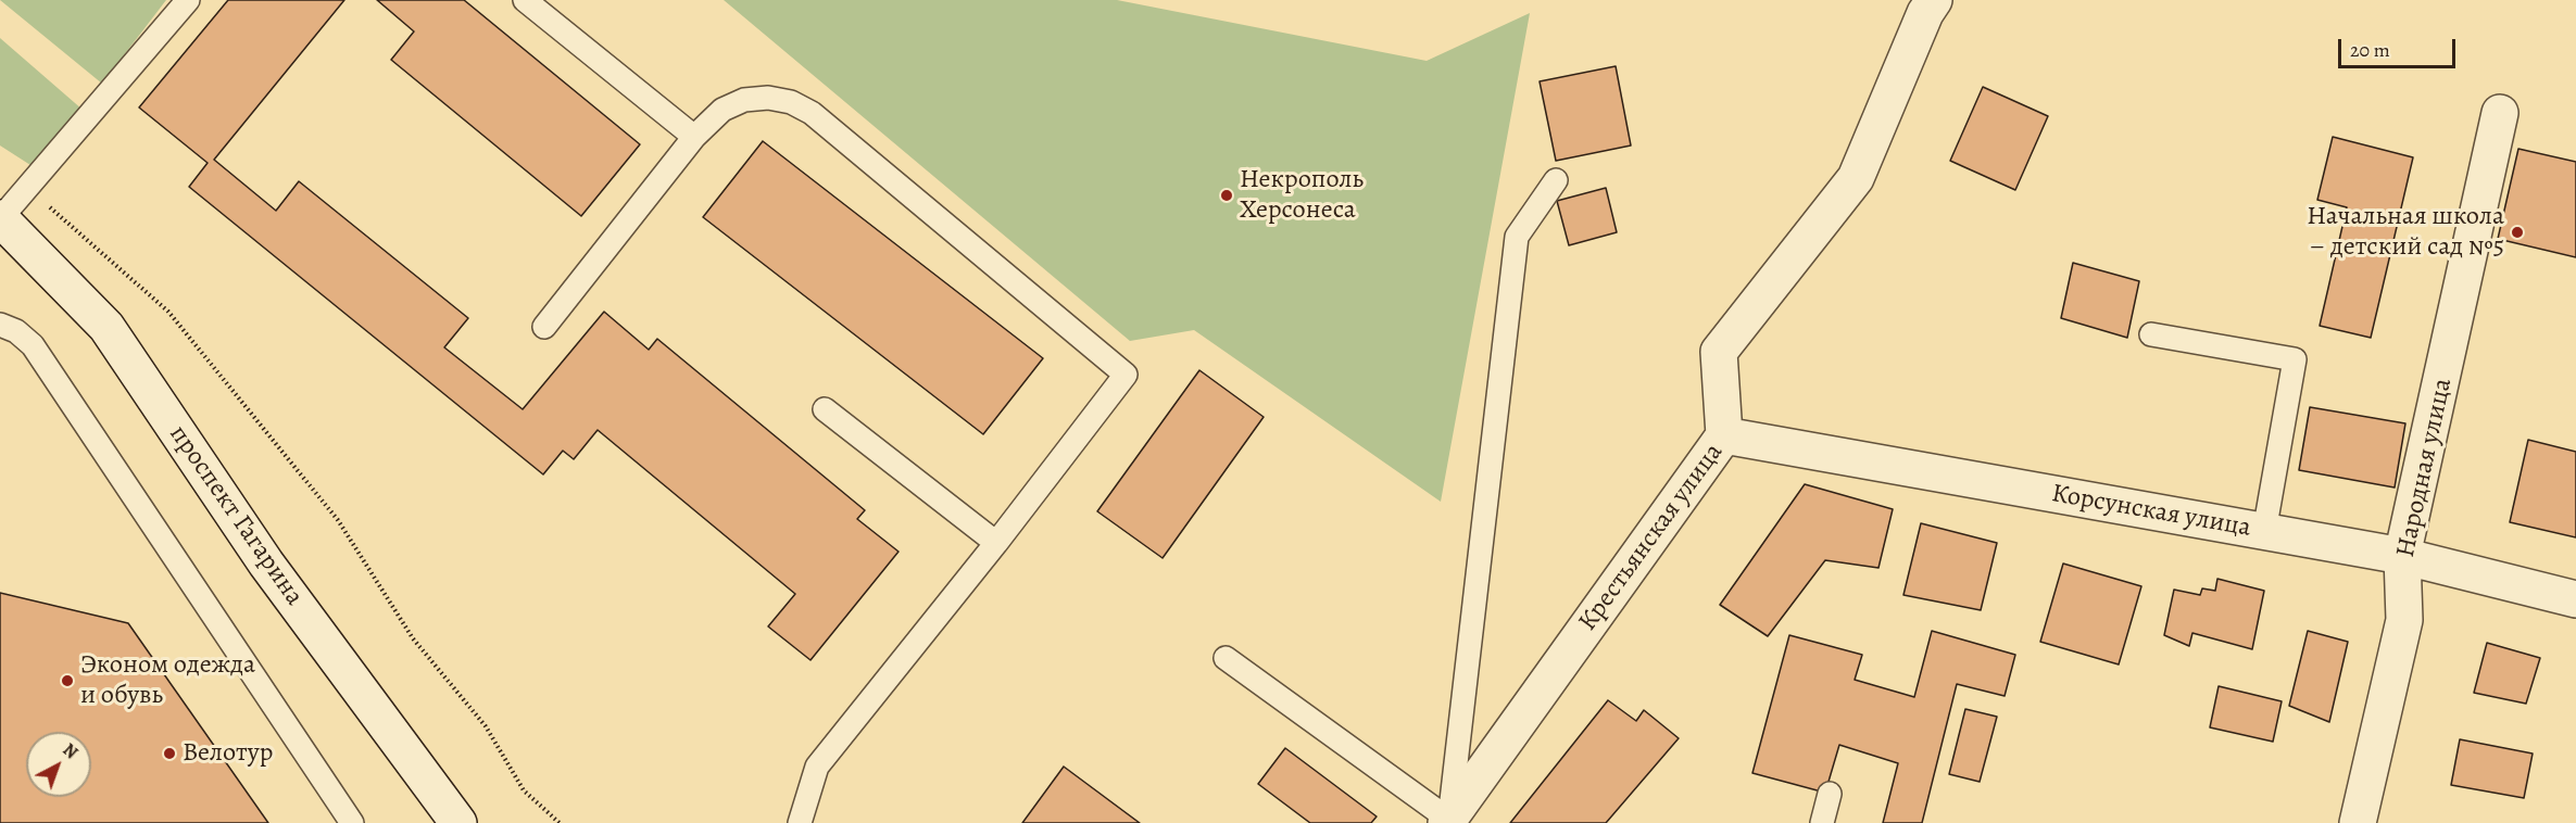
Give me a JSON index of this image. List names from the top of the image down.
{
  "streets": {
    "street": [
      "Народная улица",
      "Корсунская улица",
      "проспект Гагарина",
      "Крестьянская улица"
    ]
  },
  "crossings": [
    ["Народная улица", "Корсунская улица"],
    ["Корсунская улица", "Крестьянская улица"]
  ],
  "places": [
    "Некрополь Херсонеса",
    "Начальная школа – детский сад №5",
    "Эконом одежда и обувь",
    "Велотур"
  ],
  "scale_bar": "20 m",
  "north": "top right"
}
